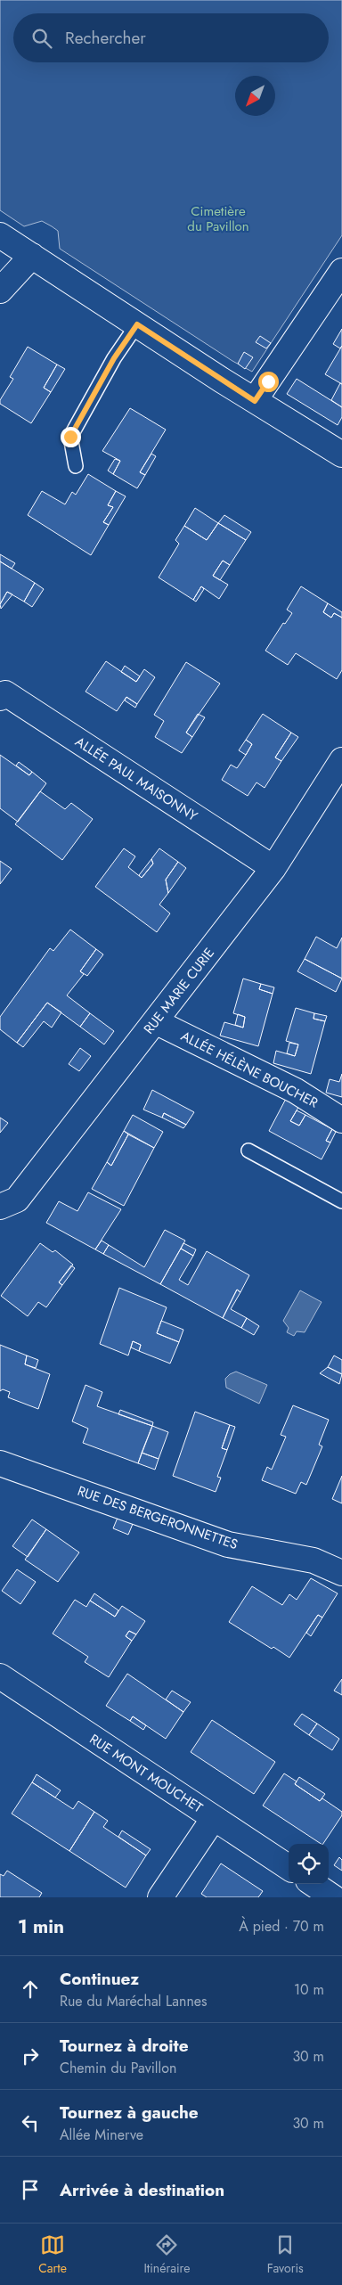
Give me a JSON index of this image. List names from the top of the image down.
{
  "streets": {
    "street": [
      "ALLÉE PAUL MAISONNY",
      "RUE MARIE CURIE",
      "ALLÉE HÉLÈNE BOUCHER",
      "RUE DES BERGERONNETTES",
      "RUE MONT MOUCHET"
    ]
  },
  "crossings": [
    ["ALLÉE PAUL MAISONNY", "RUE MARIE CURIE"],
    ["RUE MARIE CURIE", "ALLÉE HÉLÈNE BOUCHER"]
  ],
  "parks": ["Cimetière du Pavillon"],
  "north": "bottom left",
  "page": {
    "search": "Rechercher",
    "heading": ["1 min", "À pied · 70 m"],
    "list": [
      ["Continuez", "Rue du Maréchal Lannes", "10 m"],
      ["Tournez à droite", "Chemin du Pavillon", "30 m"],
      ["Tournez à gauche", "Allée Minerve", "30 m"],
      "Arrivée à destination"
    ],
    "nav": ["Carte", "Itinéraire", "Favoris"]
  }
}
